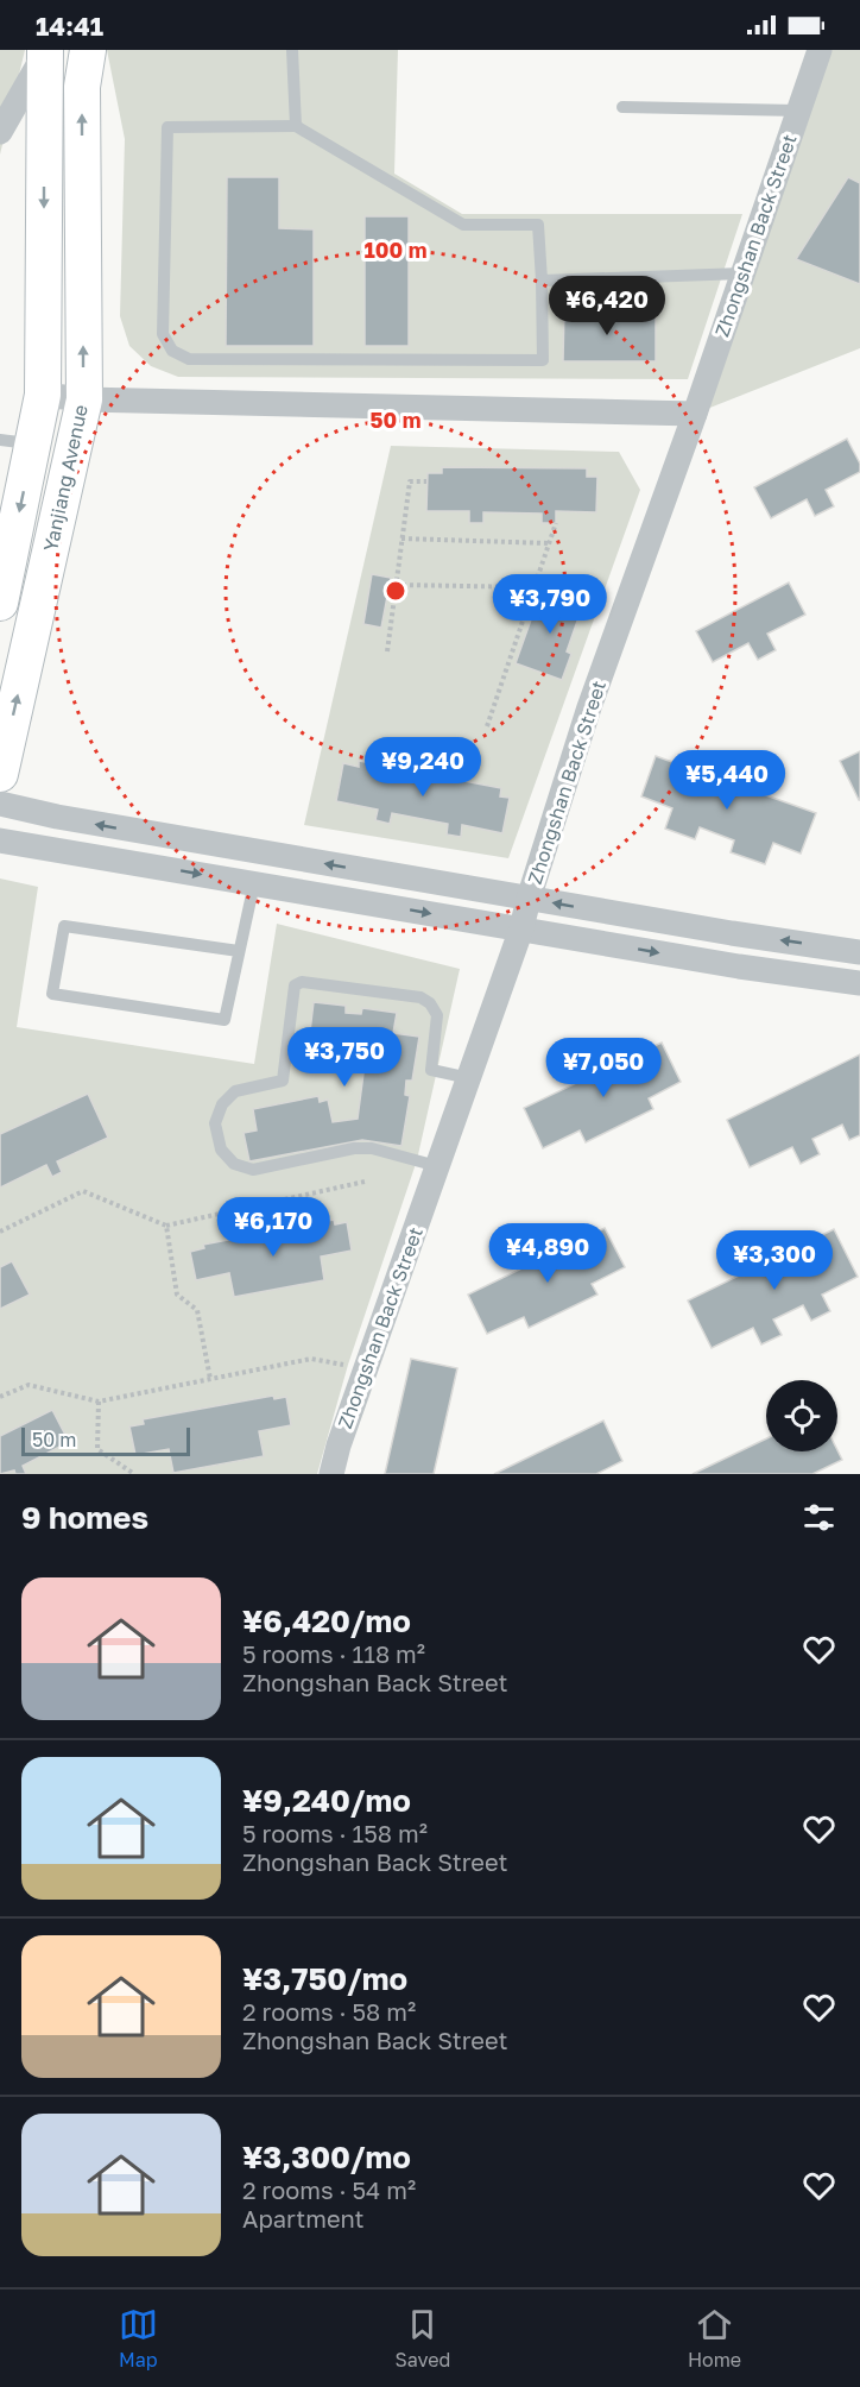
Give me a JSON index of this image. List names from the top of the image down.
{
  "streets": {
    "main road": ["Yanjiang Avenue"],
    "street": ["Zhongshan Back Street"]
  },
  "scale_bar": "50 m",
  "page": {
    "status": "14:41",
    "price": [
      "¥6,420",
      "¥3,790",
      "¥9,240",
      "¥5,440",
      "¥3,750",
      "¥7,050",
      "¥6,170",
      "¥4,890",
      "¥3,300"
    ],
    "scale": "50 m",
    "heading": "9 homes",
    "list": [
      {
        "name": "¥6,420/mo",
        "note": "5 rooms · 118 m² · Zhongshan Back Street"
      },
      {
        "name": "¥9,240/mo",
        "note": "5 rooms · 158 m² · Zhongshan Back Street"
      },
      {
        "name": "¥3,750/mo",
        "note": "2 rooms · 58 m² · Zhongshan Back Street"
      },
      {
        "name": "¥3,300/mo",
        "note": "2 rooms · 54 m² · Apartment"
      }
    ],
    "tabs": ["Map", "Saved", "Home"]
  },
  "rings": ["100 m", "50 m"]
}
